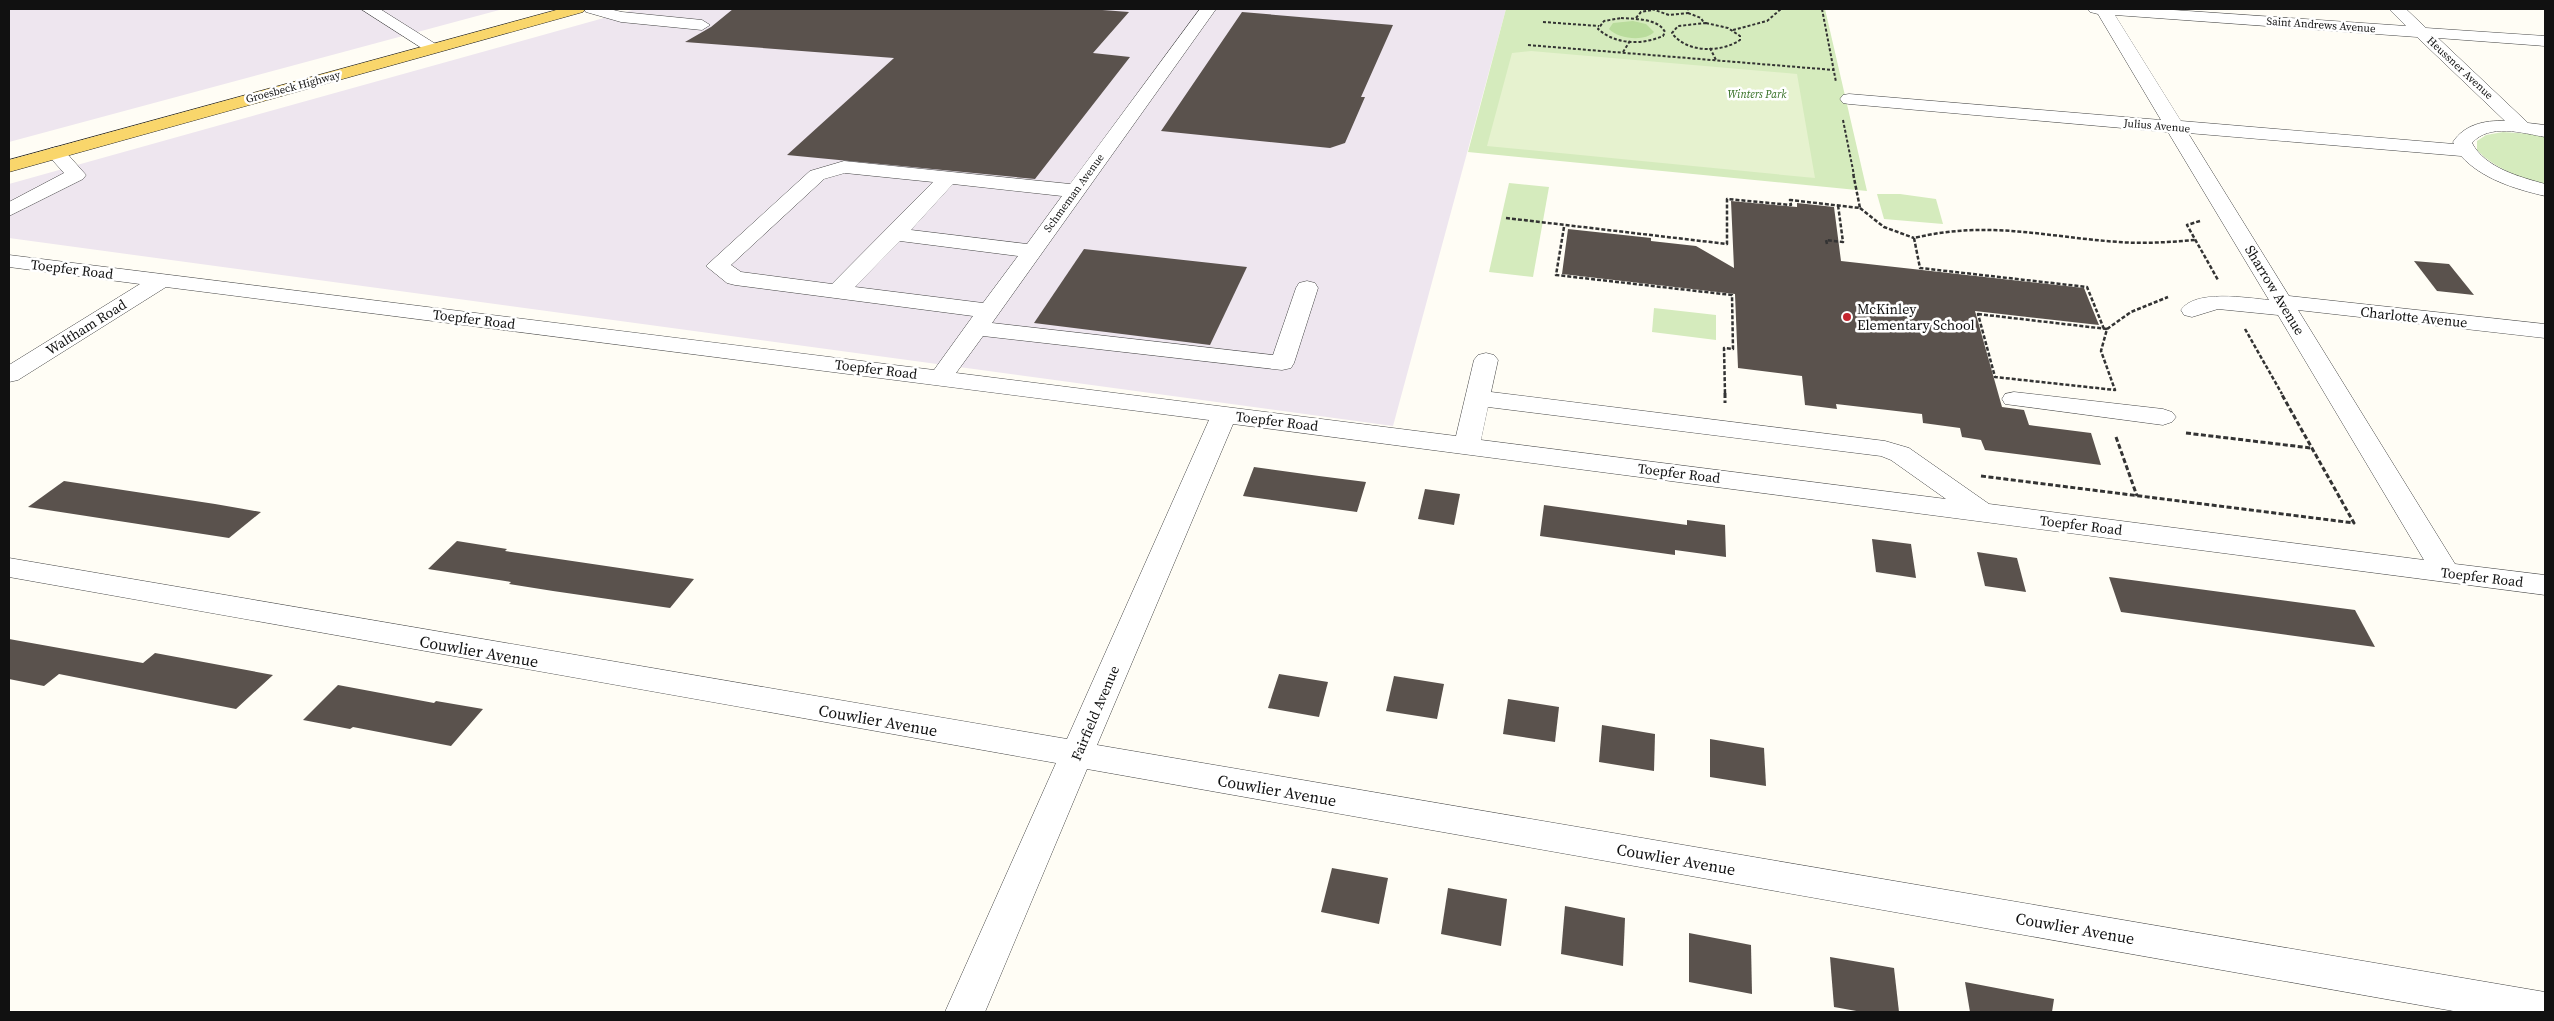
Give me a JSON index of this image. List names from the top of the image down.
{
  "streets": {
    "main road": ["Groesbeck Highway"],
    "street": [
      "Saint Andrews Avenue",
      "Heussner Avenue",
      "Julius Avenue",
      "Schmeman Avenue",
      "Toepfer Road",
      "Sharrow Avenue",
      "Charlotte Avenue",
      "Waltham Road",
      "Couwlier Avenue",
      "Fairfield Avenue"
    ]
  },
  "crossings": [
    ["Saint Andrews Avenue", "Heussner Avenue"],
    ["Saint Andrews Avenue", "Sharrow Avenue"],
    ["Julius Avenue", "Sharrow Avenue"],
    ["Schmeman Avenue", "Toepfer Road"],
    ["Toepfer Road", "Sharrow Avenue"],
    ["Toepfer Road", "Waltham Road"],
    ["Toepfer Road", "Fairfield Avenue"],
    ["Sharrow Avenue", "Charlotte Avenue"],
    ["Couwlier Avenue", "Fairfield Avenue"]
  ],
  "parks": ["Winters Park"],
  "places": ["McKinley Elementary School"]
}
